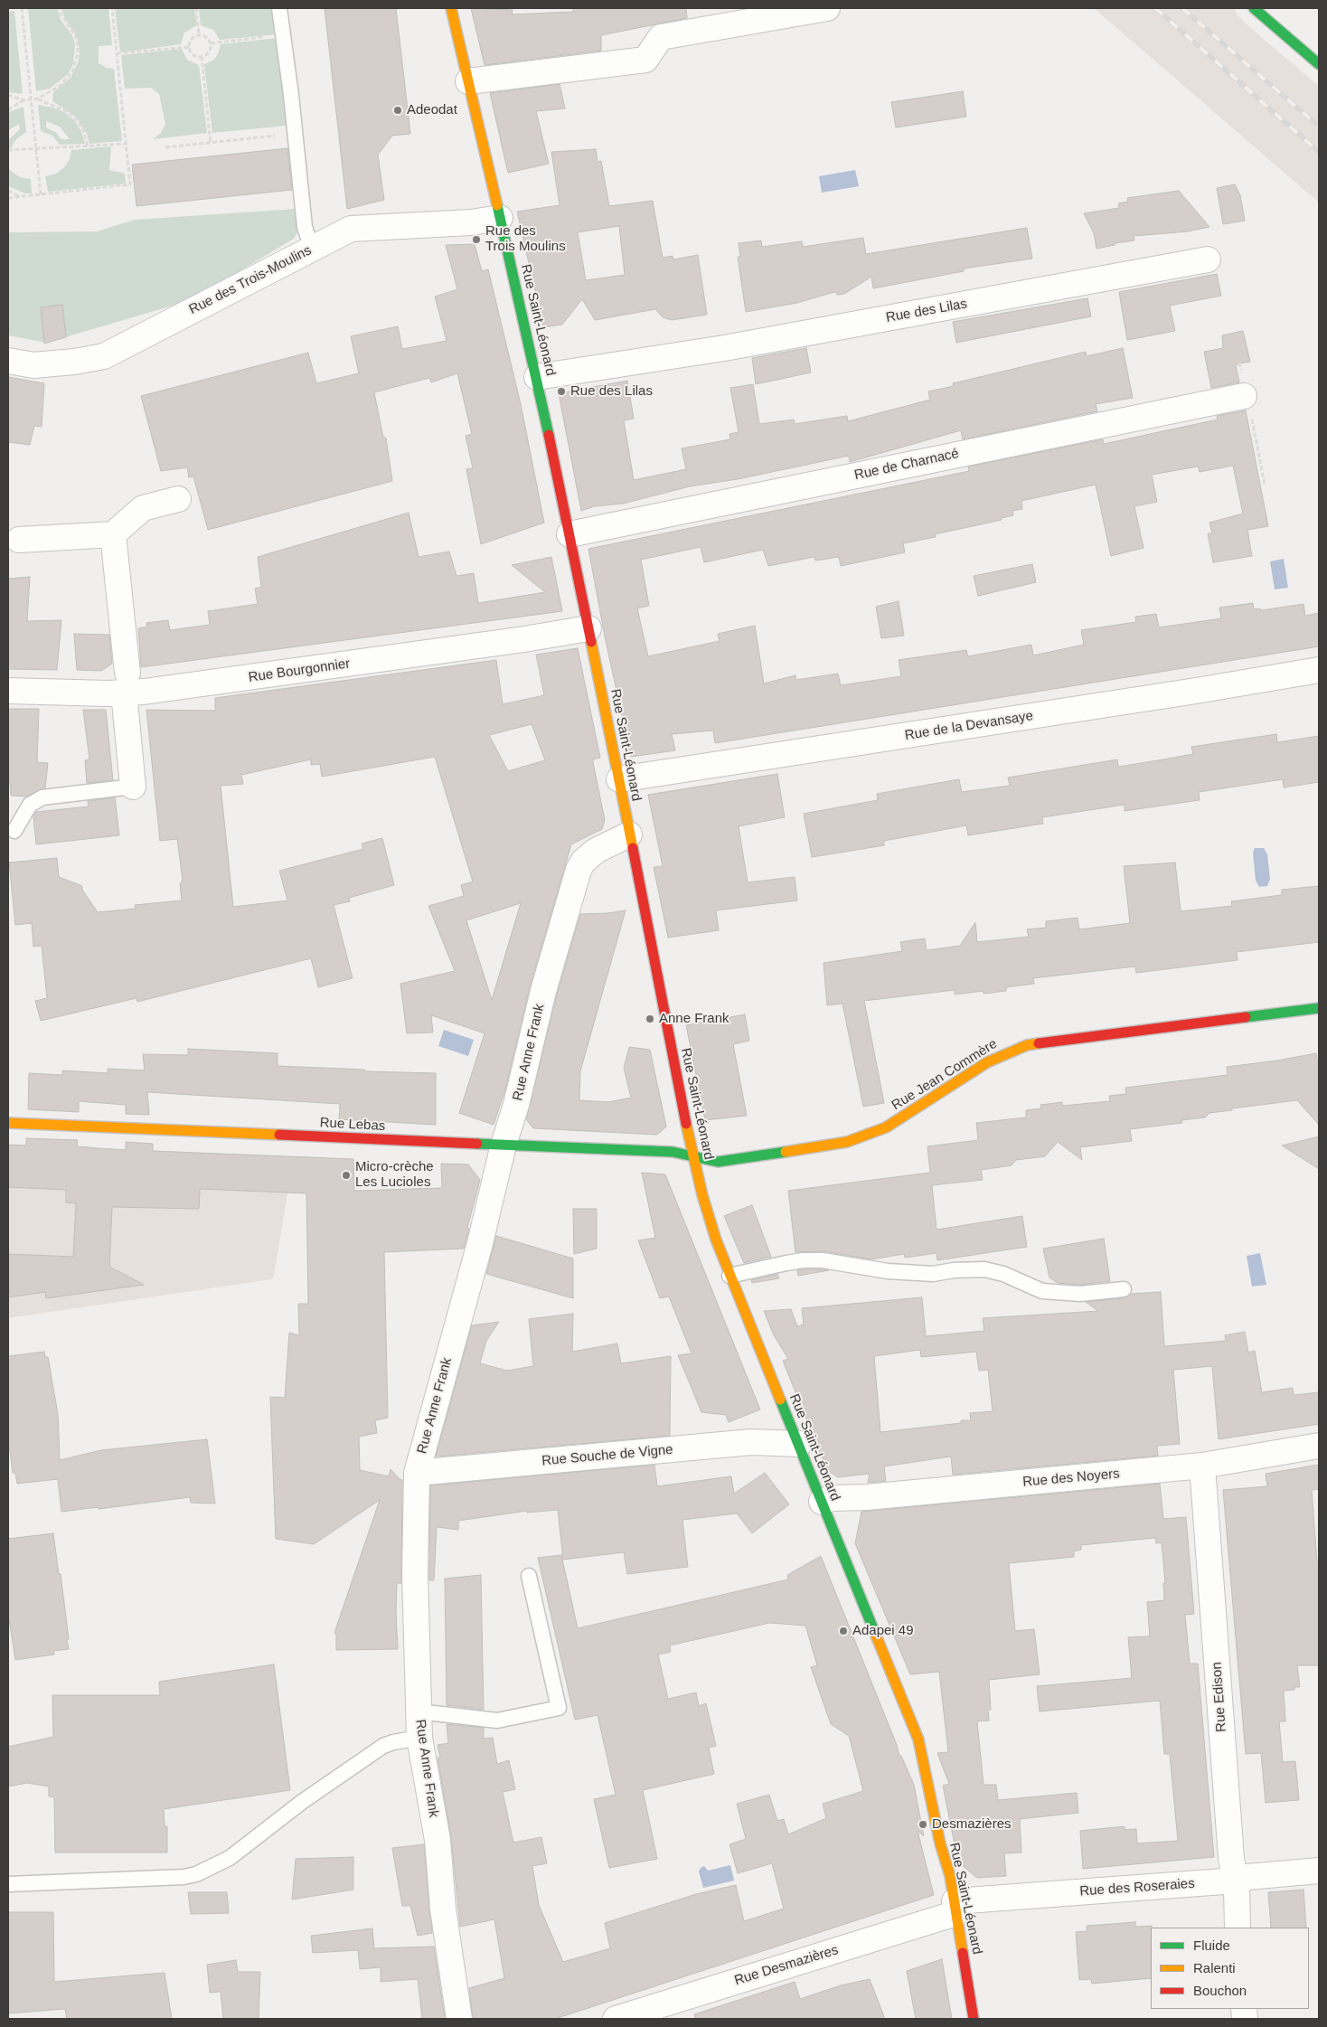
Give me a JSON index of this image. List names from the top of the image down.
{
  "streets": {
    "street": [
      "Rue des Trois-Moulins",
      "Rue des Lilas",
      "Rue Saint-Léonard",
      "Rue de Charnacé",
      "Rue Bourgonnier",
      "Rue de la Devansaye",
      "Rue Anne Frank",
      "Rue Jean Commère",
      "Rue Lebas",
      "Rue Souche de Vigne",
      "Rue des Noyers",
      "Rue Edison",
      "Rue des Roseraies",
      "Rue Desmazières"
    ]
  },
  "crossings": [
    ["Rue des Trois-Moulins", "Rue Saint-Léonard"],
    ["Rue des Lilas", "Rue Saint-Léonard"],
    ["Rue Saint-Léonard", "Rue de Charnacé"],
    ["Rue Saint-Léonard", "Rue Bourgonnier"],
    ["Rue Saint-Léonard", "Rue de la Devansaye"],
    ["Rue Saint-Léonard", "Rue Anne Frank"],
    ["Rue Saint-Léonard", "Rue Jean Commère"],
    ["Rue Saint-Léonard", "Rue Lebas"],
    ["Rue Saint-Léonard", "Rue Souche de Vigne"],
    ["Rue Saint-Léonard", "Rue des Noyers"],
    ["Rue Saint-Léonard", "Rue des Roseraies"],
    ["Rue Saint-Léonard", "Rue Desmazières"],
    ["Rue Anne Frank", "Rue Lebas"],
    ["Rue Anne Frank", "Rue Souche de Vigne"],
    ["Rue Jean Commère", "Rue Lebas"],
    ["Rue des Noyers", "Rue Edison"],
    ["Rue Edison", "Rue des Roseraies"],
    ["Rue des Roseraies", "Rue Desmazières"]
  ],
  "places": [
    "Adeodat",
    "Rue des Trois Moulins",
    "Rue des Lilas",
    "Anne Frank",
    "Micro-crèche Les Lucioles",
    "Adapei 49",
    "Desmazières"
  ],
  "legend": ["Fluide", "Ralenti", "Bouchon"]
}
